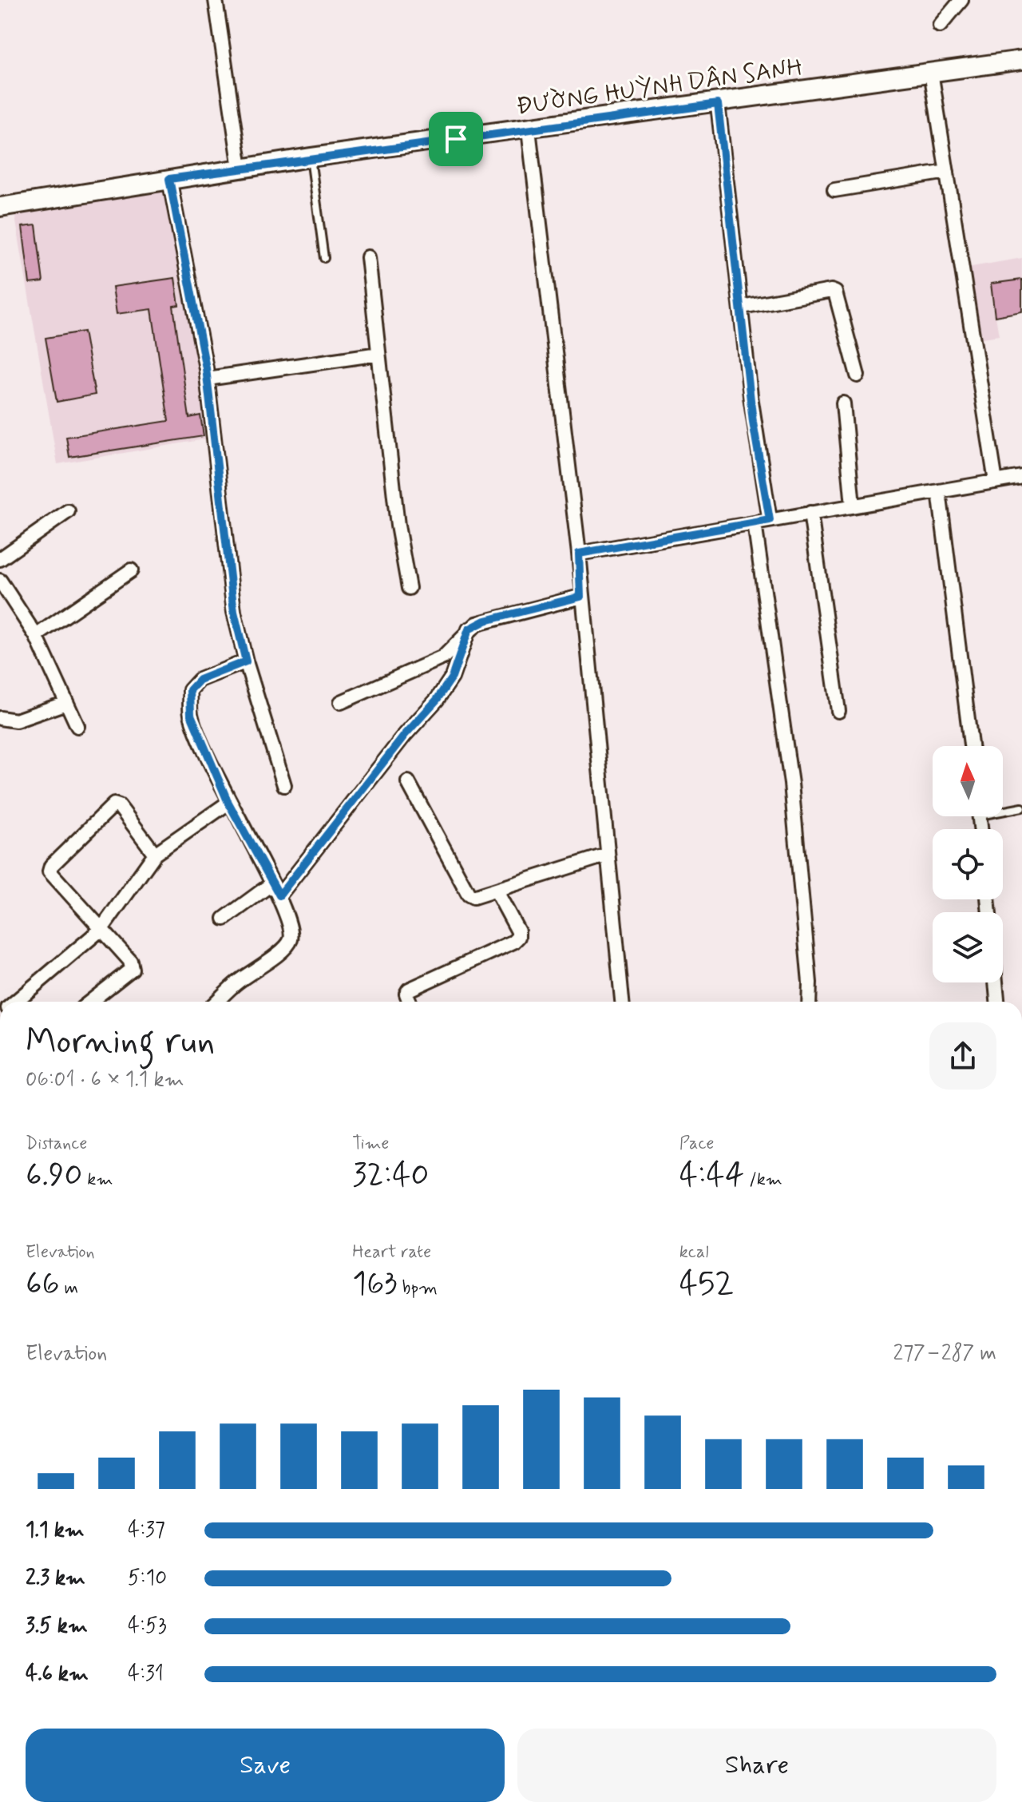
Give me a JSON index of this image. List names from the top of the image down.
{
  "streets": {
    "street": ["ĐƯỜNG HUỲNH DÂN SANH"]
  },
  "north": "top",
  "page": {
    "heading": ["Morning run", "06:01 · 6 × 1.1 km"],
    "stats": [
      ["Distance", "6.90 km"],
      ["Time", "32:40"],
      ["Pace", "4:44 /km"],
      ["Elevation", "66 m"],
      ["Heart rate", "163 bpm"],
      ["kcal", "452"]
    ],
    "chart": ["Elevation", "277–287 m"],
    "list": [
      {
        "name": "1.1 km",
        "note": "4:37"
      },
      {
        "name": "2.3 km",
        "note": "5:10"
      },
      {
        "name": "3.5 km",
        "note": "4:53"
      },
      {
        "name": "4.6 km",
        "note": "4:31"
      }
    ],
    "buttons": ["Save", "Share"]
  }
}
